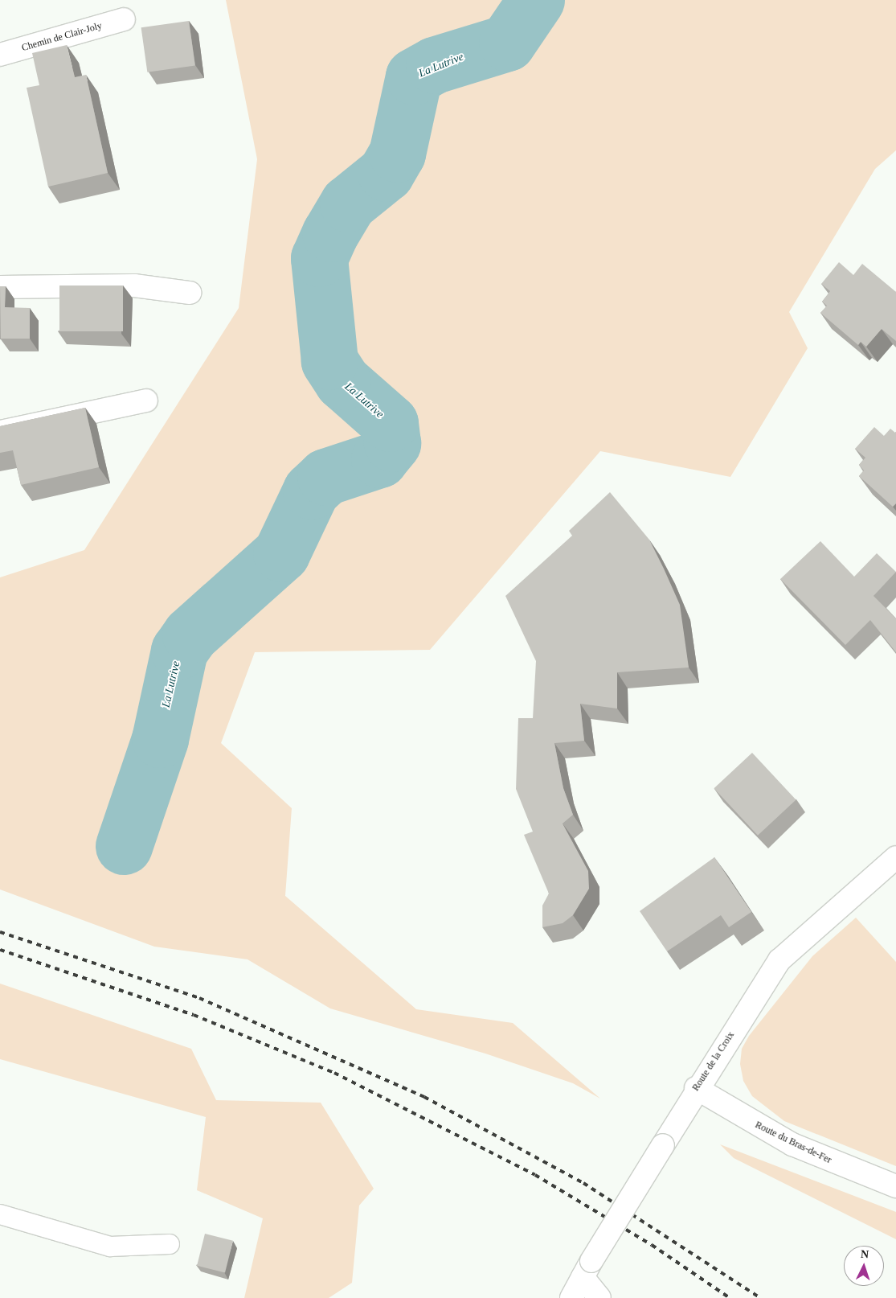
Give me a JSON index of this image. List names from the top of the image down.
{
  "streets": {
    "street": ["Chemin de Clair-Joly", "Route de la Croix", "Route du Bras-de-Fer"]
  },
  "crossings": [
    ["Route de la Croix", "Route du Bras-de-Fer"]
  ],
  "water": ["La Lutrive"],
  "north": "top"
}
